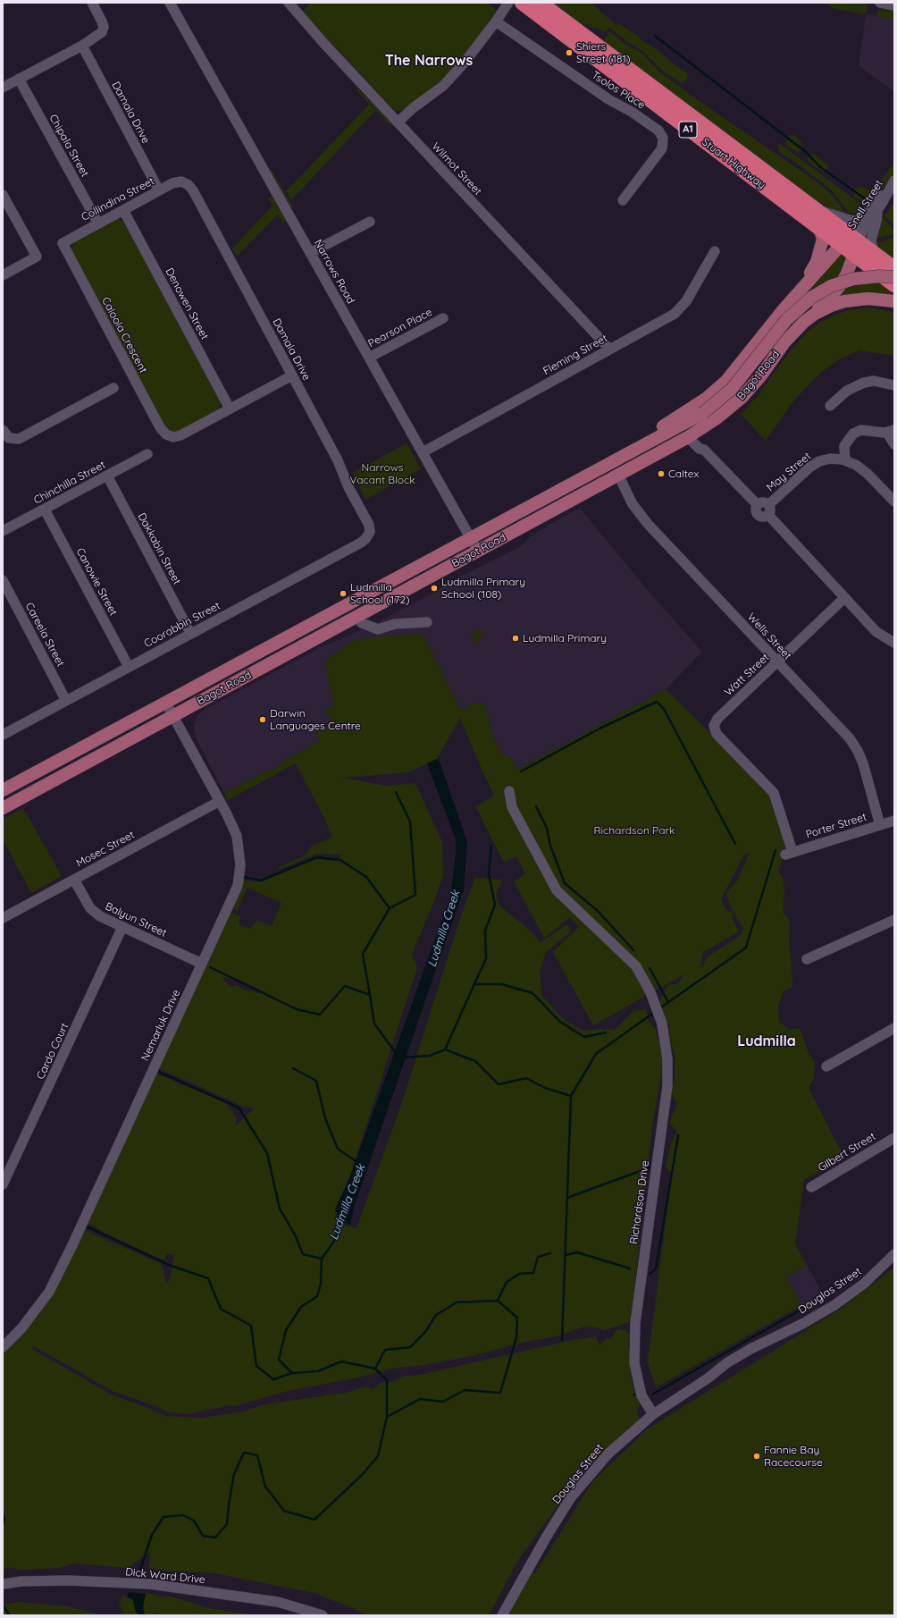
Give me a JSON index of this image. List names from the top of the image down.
{
  "streets": {
    "highway": ["A1", "Stuart Highway"],
    "main road": ["Bagot Road"],
    "street": [
      "Tsolos Place",
      "Damala Drive",
      "Chipala Street",
      "Wilmot Street",
      "Collindina Street",
      "Snell Street",
      "Narrows Road",
      "Denowen Street",
      "Pearson Place",
      "Caloola Crescent",
      "Fleming Street",
      "May Street",
      "Chinchilla Street",
      "Dakkabin Street",
      "Canowie Street",
      "Coorabbin Street",
      "Careela Street",
      "Wells Street",
      "Watt Street",
      "Porter Street",
      "Mosec Street",
      "Balyun Street",
      "Nemarluk Drive",
      "Cardo Court",
      "Gilbert Street",
      "Richardson Drive",
      "Douglas Street",
      "Dick Ward Drive"
    ]
  },
  "crossings": [
    ["Damala Drive", "Collindina Street"],
    ["Damala Drive", "Coorabbin Street"],
    ["Chipala Street", "Collindina Street"],
    ["Stuart Highway", "Snell Street"],
    ["Stuart Highway", "Bagot Road"],
    ["Wilmot Street", "Fleming Street"],
    ["Collindina Street", "Denowen Street"],
    ["Collindina Street", "Caloola Crescent"],
    ["Snell Street", "Bagot Road"],
    ["Narrows Road", "Pearson Place"],
    ["Narrows Road", "Fleming Street"],
    ["Narrows Road", "Bagot Road"],
    ["Denowen Street", "Caloola Crescent"],
    ["Bagot Road", "Wells Street"],
    ["Bagot Road", "Nemarluk Drive"],
    ["Chinchilla Street", "Dakkabin Street"],
    ["Chinchilla Street", "Canowie Street"],
    ["Dakkabin Street", "Coorabbin Street"],
    ["Canowie Street", "Coorabbin Street"],
    ["Coorabbin Street", "Careela Street"],
    ["Wells Street", "Watt Street"],
    ["Wells Street", "Porter Street"],
    ["Watt Street", "Porter Street"],
    ["Mosec Street", "Balyun Street"],
    ["Mosec Street", "Nemarluk Drive"],
    ["Balyun Street", "Nemarluk Drive"],
    ["Balyun Street", "Cardo Court"],
    ["Richardson Drive", "Douglas Street"]
  ],
  "districts": ["The Narrows", "Ludmilla"],
  "water": ["Ludmilla Creek"],
  "parks": ["Narrows Vacant Block", "Richardson Park"],
  "places": [
    "Shiers Street (181)",
    "Caltex",
    "Ludmilla Primary School (108)",
    "Ludmilla School (172)",
    "Ludmilla Primary",
    "Darwin Languages Centre",
    "Fannie Bay Racecourse"
  ]
}
